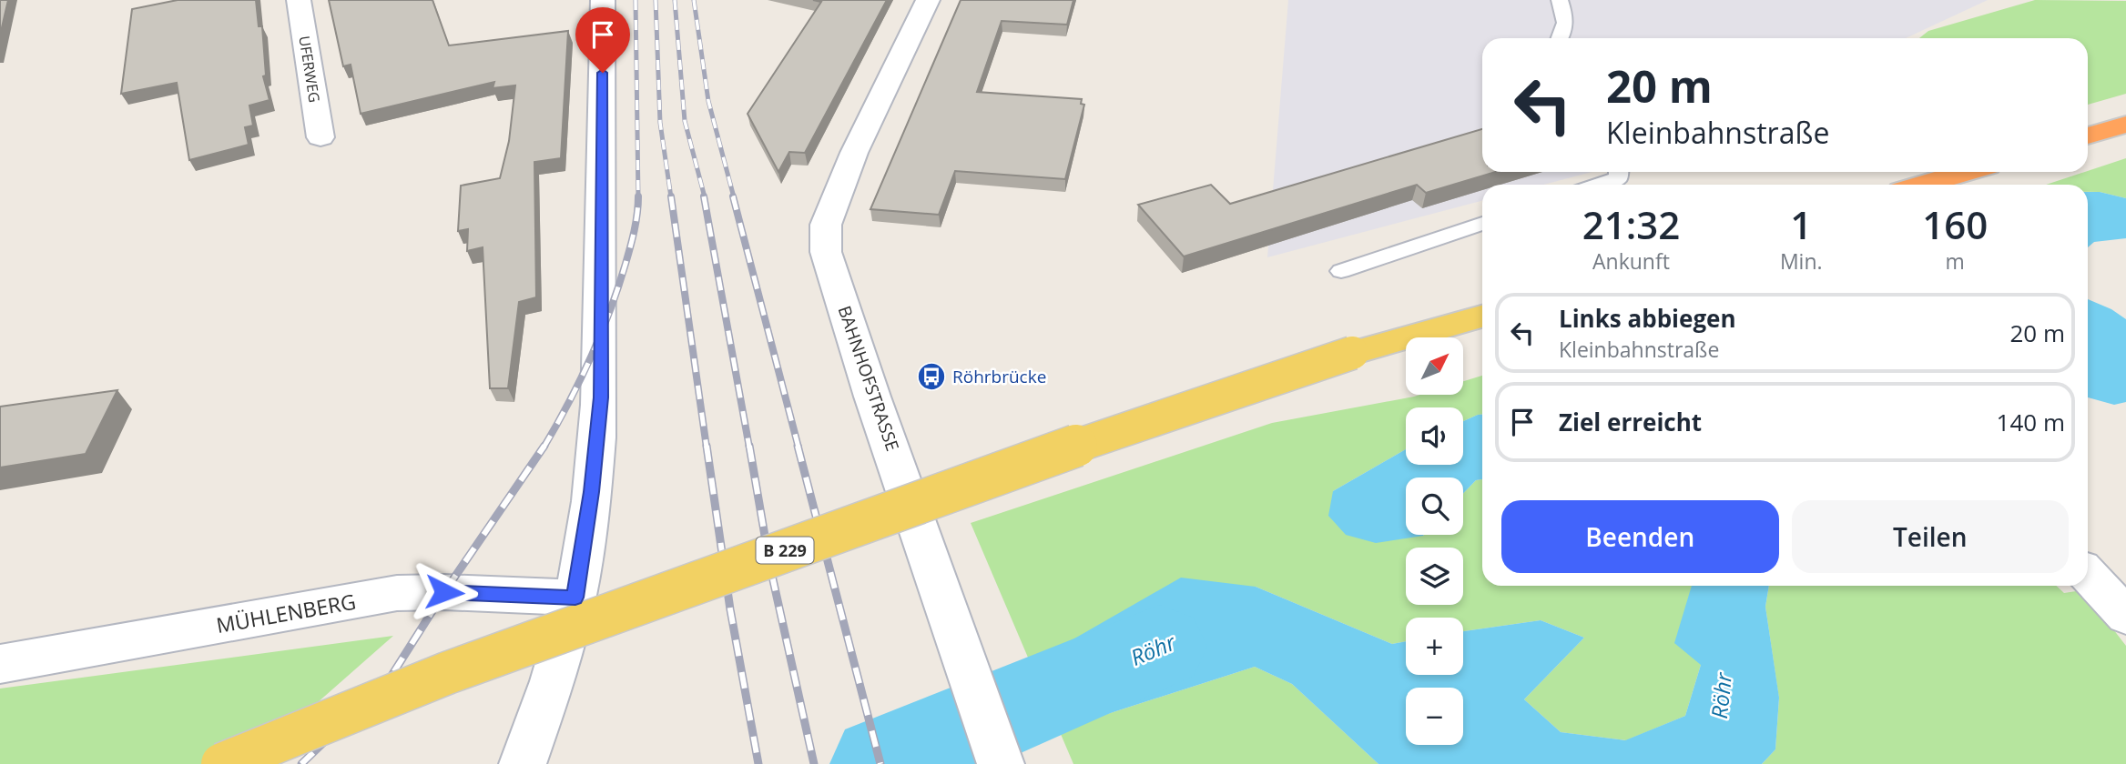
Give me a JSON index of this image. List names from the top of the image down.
{
  "streets": {
    "main road": ["B 229"],
    "street": ["UFERWEG", "BAHNHOFSTRASSE", "MÜHLENBERG"]
  },
  "water": ["Röhr"],
  "places": {
    "bus stop": ["Röhrbrücke"]
  },
  "north": "top right",
  "page": {
    "turn": ["20 m", "Kleinbahnstraße"],
    "eta": [
      "21:32",
      "Ankunft",
      "1",
      "Min.",
      "160",
      "m"
    ],
    "list": [
      {
        "name": "Links abbiegen",
        "note": "Kleinbahnstraße",
        "value": "20 m"
      },
      {
        "name": "Ziel erreicht",
        "value": "140 m"
      }
    ],
    "map_buttons": ["+", "−"],
    "buttons": ["Beenden", "Teilen"]
  }
}
